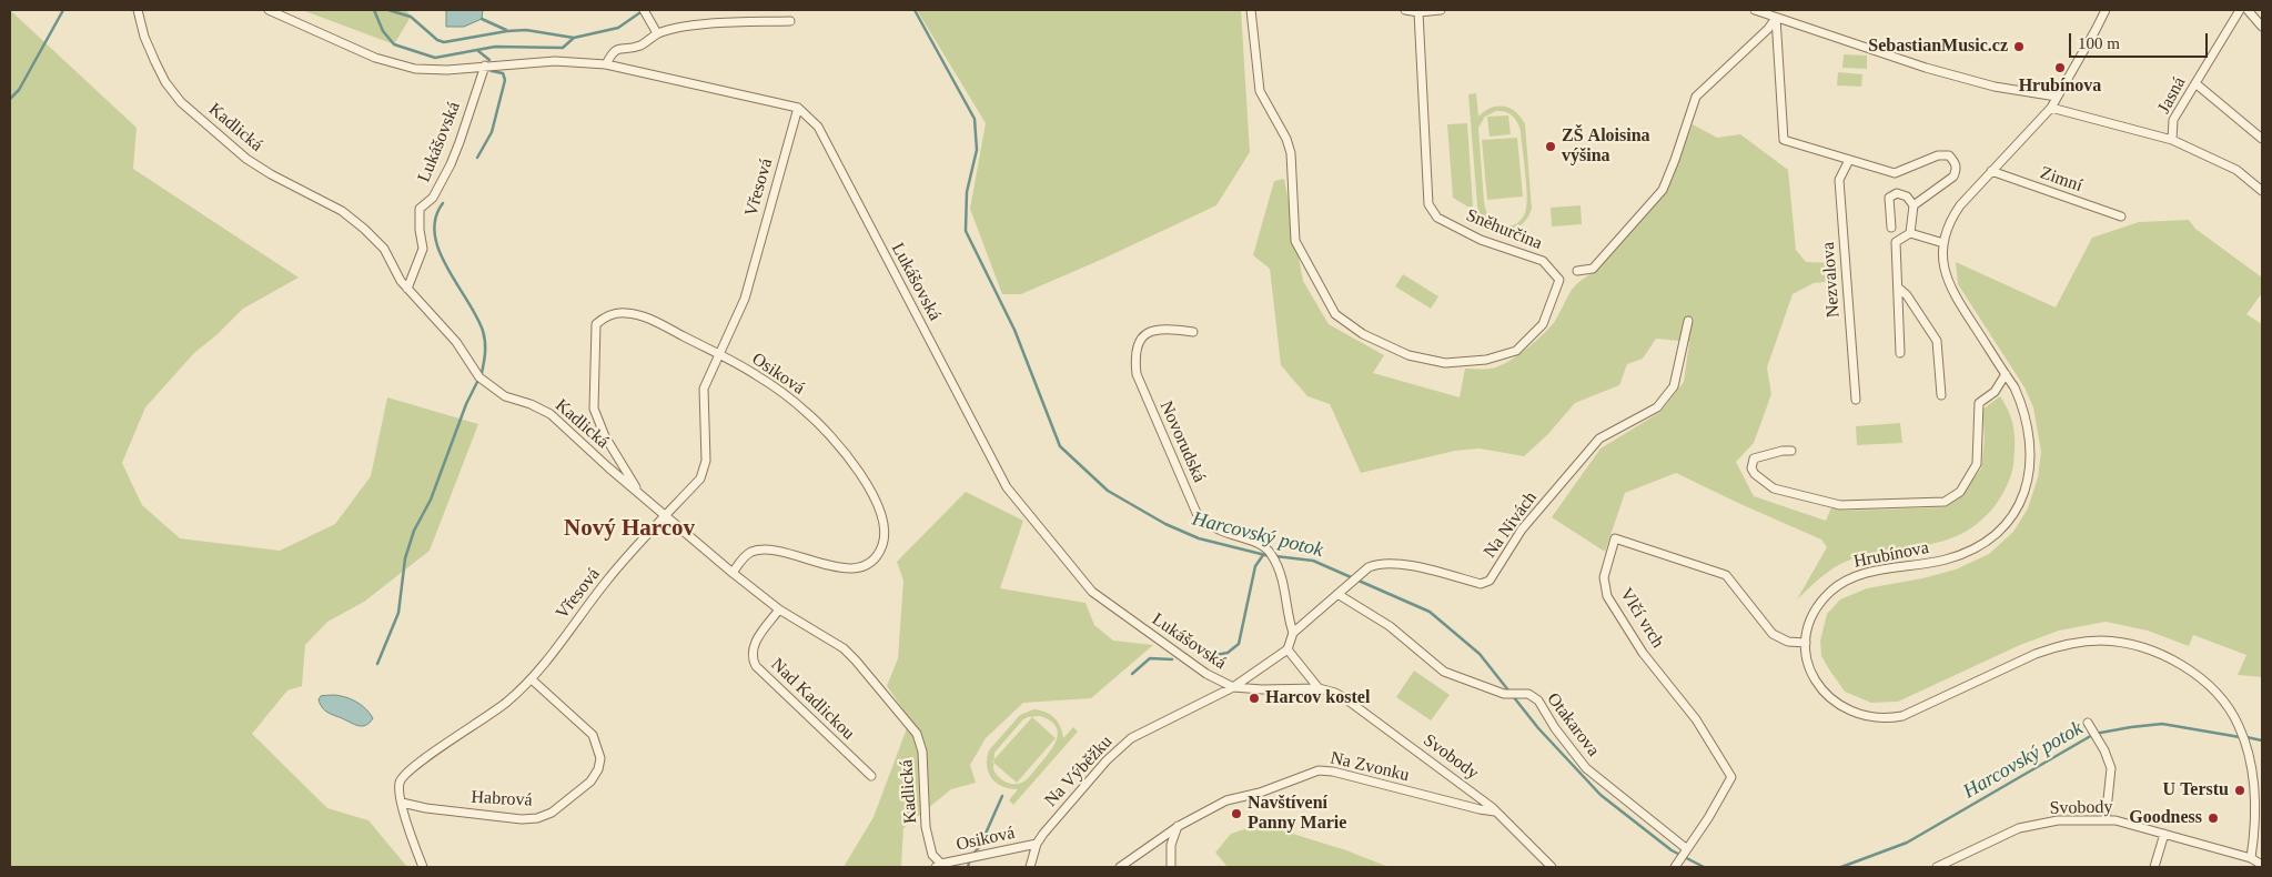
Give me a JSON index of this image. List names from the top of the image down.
{
  "streets": {
    "street": [
      "Jasná",
      "Kadlická",
      "Lukášovská",
      "Zimní",
      "Vřesová",
      "Sněhurčina",
      "Nezvalova",
      "Osiková",
      "Novorudská",
      "Na Nivách",
      "Hrubínova",
      "Vlčí vrch",
      "Nad Kadlickou",
      "Otakarova",
      "Svobody",
      "Na Zvonku",
      "Na Výběžku",
      "Habrová"
    ]
  },
  "crossings": [
    ["Kadlická", "Lukášovská"],
    ["Kadlická", "Vřesová"],
    ["Kadlická", "Osiková"],
    ["Kadlická", "Nad Kadlickou"],
    ["Lukášovská", "Vřesová"],
    ["Lukášovská", "Svobody"],
    ["Lukášovská", "Na Výběžku"],
    ["Zimní", "Hrubínova"],
    ["Vřesová", "Osiková"],
    ["Vřesová", "Habrová"],
    ["Osiková", "Na Výběžku"],
    ["Novorudská", "Na Nivách"],
    ["Na Nivách", "Otakarova"],
    ["Hrubínova", "Vlčí vrch"],
    ["Hrubínova", "Svobody"],
    ["Vlčí vrch", "Otakarova"],
    ["Svobody", "Na Zvonku"],
    ["Svobody", "Na Výběžku"]
  ],
  "districts": ["Nový Harcov"],
  "water": ["Harcovský potok"],
  "places": [
    "SebastianMusic.cz",
    "Hrubínova",
    "ZŠ Aloisina výšina",
    "Harcov kostel",
    "U Terstu",
    "Navštívení Panny Marie",
    "Goodness"
  ],
  "scale_bar": "100 m"
}
